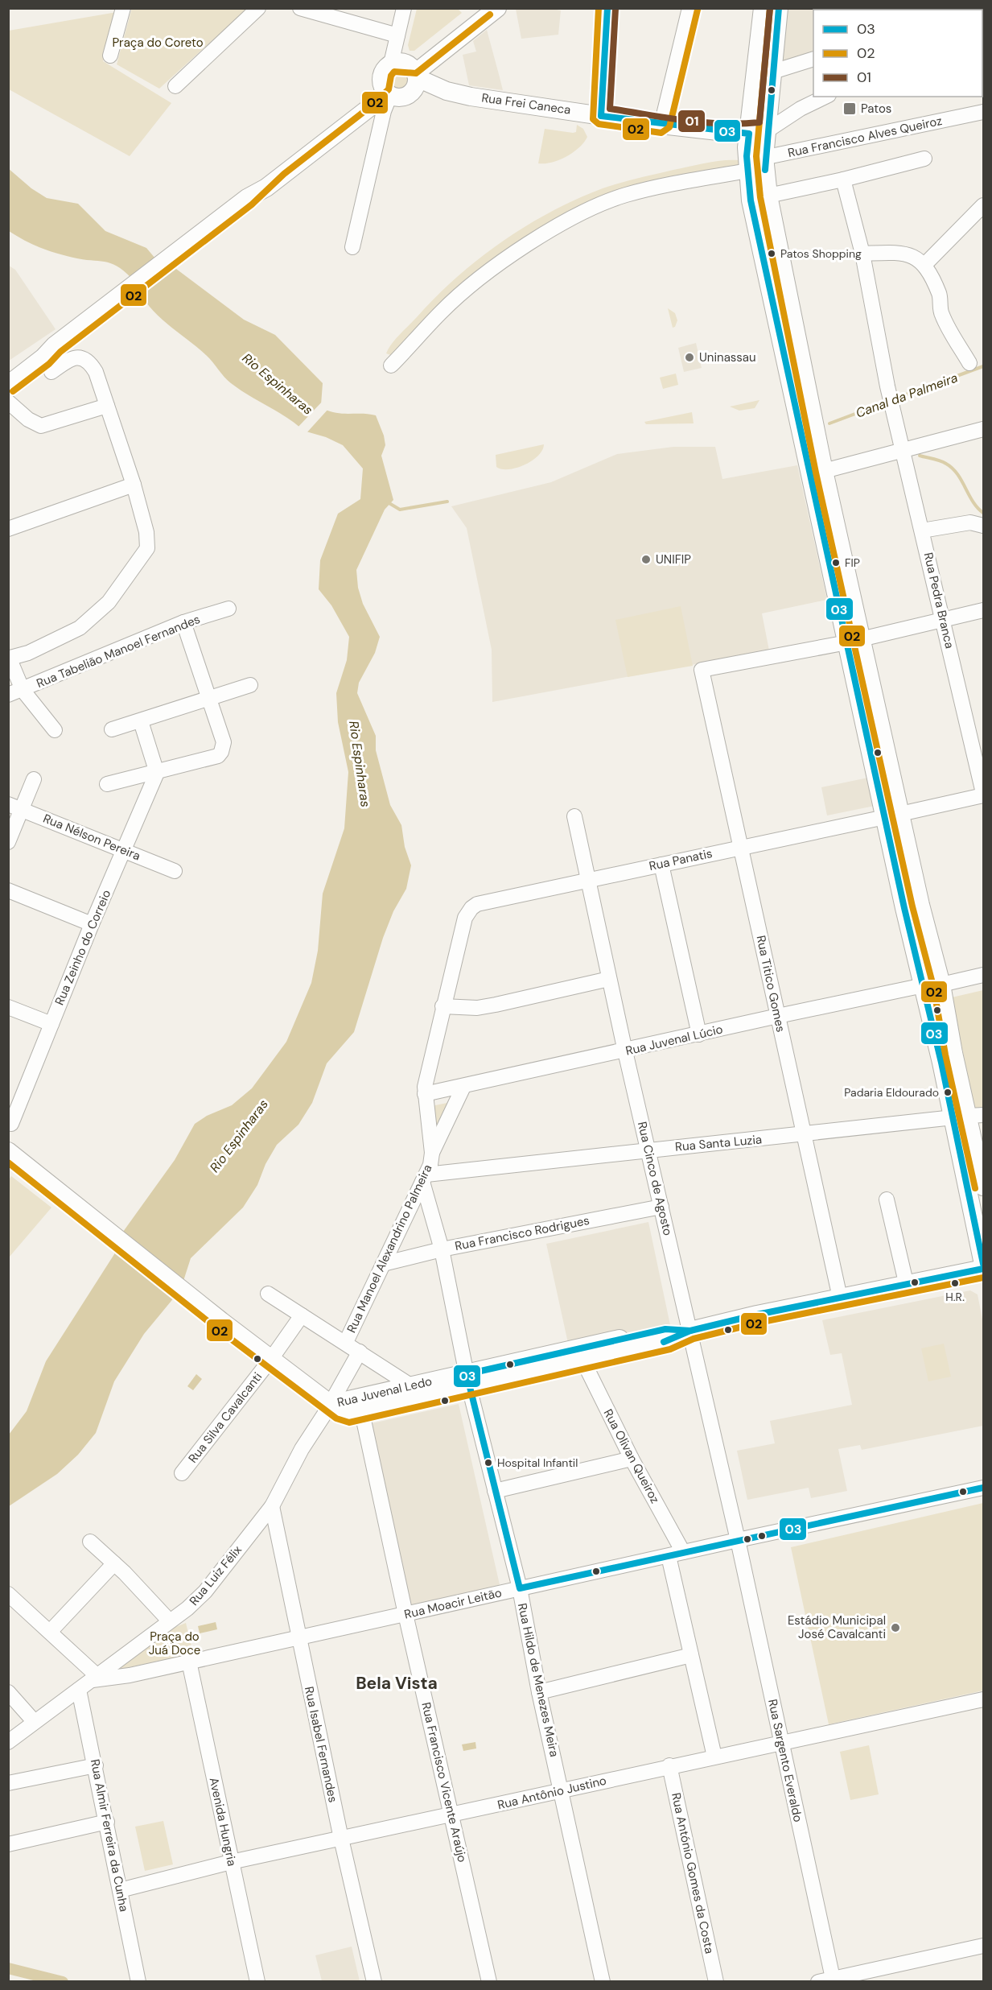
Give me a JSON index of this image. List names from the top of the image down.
{
  "streets": {
    "main road": ["Rua Frei Caneca", "Rua Juvenal Ledo"],
    "street": [
      "Rua Francisco Alves Queiroz",
      "Rua Pedra Branca",
      "Rua Tabelião Manoel Fernandes",
      "Rua Nélson Pereira",
      "Rua Panatis",
      "Rua Zeinho do Correio",
      "Rua Titico Gomes",
      "Rua Juvenal Lúcio",
      "Rua Santa Luzia",
      "Rua Cinco de Agosto",
      "Rua Francisco Rodrigues",
      "Rua Manoel Alexandrino Palmeira",
      "Rua Silva Cavalcanti",
      "Rua Olivan Queiroz",
      "Rua Luiz Félix",
      "Rua Moacir Leitão",
      "Rua Hildo de Menezes Meira",
      "Rua Isabel Fernandes",
      "Rua Sargento Everaldo",
      "Rua Francisco Vicente Araújo",
      "Rua Antônio Justino",
      "Avenida Hungria",
      "Rua Almir Ferreira da Cunha",
      "Rua António Gomes da Costa"
    ]
  },
  "crossings": [
    ["Rua Pedra Branca", "Rua Panatis"],
    ["Rua Nélson Pereira", "Rua Zeinho do Correio"],
    ["Rua Panatis", "Rua Titico Gomes"],
    ["Rua Panatis", "Rua Cinco de Agosto"],
    ["Rua Panatis", "Rua Manoel Alexandrino Palmeira"],
    ["Rua Titico Gomes", "Rua Juvenal Lúcio"],
    ["Rua Titico Gomes", "Rua Santa Luzia"],
    ["Rua Titico Gomes", "Rua Juvenal Ledo"],
    ["Rua Juvenal Lúcio", "Rua Cinco de Agosto"],
    ["Rua Juvenal Lúcio", "Rua Manoel Alexandrino Palmeira"],
    ["Rua Santa Luzia", "Rua Cinco de Agosto"],
    ["Rua Santa Luzia", "Rua Manoel Alexandrino Palmeira"],
    ["Rua Santa Luzia", "Rua Hildo de Menezes Meira"],
    ["Rua Cinco de Agosto", "Rua Francisco Rodrigues"],
    ["Rua Cinco de Agosto", "Rua Juvenal Ledo"],
    ["Rua Cinco de Agosto", "Rua Moacir Leitão"],
    ["Rua Cinco de Agosto", "Rua Sargento Everaldo"],
    ["Rua Francisco Rodrigues", "Rua Manoel Alexandrino Palmeira"],
    ["Rua Francisco Rodrigues", "Rua Hildo de Menezes Meira"],
    ["Rua Manoel Alexandrino Palmeira", "Rua Hildo de Menezes Meira"],
    ["Rua Juvenal Ledo", "Rua Olivan Queiroz"],
    ["Rua Juvenal Ledo", "Rua Luiz Félix"],
    ["Rua Juvenal Ledo", "Rua Hildo de Menezes Meira"],
    ["Rua Juvenal Ledo", "Rua Francisco Vicente Araújo"],
    ["Rua Olivan Queiroz", "Rua Moacir Leitão"],
    ["Rua Luiz Félix", "Rua Moacir Leitão"],
    ["Rua Luiz Félix", "Rua Isabel Fernandes"],
    ["Rua Luiz Félix", "Rua Almir Ferreira da Cunha"],
    ["Rua Moacir Leitão", "Rua Hildo de Menezes Meira"],
    ["Rua Moacir Leitão", "Rua Isabel Fernandes"],
    ["Rua Moacir Leitão", "Rua Sargento Everaldo"],
    ["Rua Moacir Leitão", "Rua Francisco Vicente Araújo"],
    ["Rua Moacir Leitão", "Avenida Hungria"],
    ["Rua Hildo de Menezes Meira", "Rua Antônio Justino"],
    ["Rua Isabel Fernandes", "Rua Antônio Justino"],
    ["Rua Sargento Everaldo", "Rua Antônio Justino"],
    ["Rua Francisco Vicente Araújo", "Rua Antônio Justino"],
    ["Rua Antônio Justino", "Avenida Hungria"],
    ["Rua Antônio Justino", "Rua Almir Ferreira da Cunha"],
    ["Rua Antônio Justino", "Rua António Gomes da Costa"]
  ],
  "districts": ["Bela Vista"],
  "water": ["Rio Espinharas", "Canal da Palmeira"],
  "parks": ["Praça do Coreto", "Praça do Juá Doce"],
  "places": {
    "transit": ["Patos"],
    "other": [
      "Patos Shopping",
      "Uninassau",
      "UNIFIP",
      "FIP",
      "Padaria Eldourado",
      "H.R.",
      "Hospital Infantil",
      "Estádio Municipal José Cavalcanti"
    ]
  },
  "lines": ["transit line 03", "transit line 02", "transit line 01"],
  "legend": ["03", "02", "01"]
}
